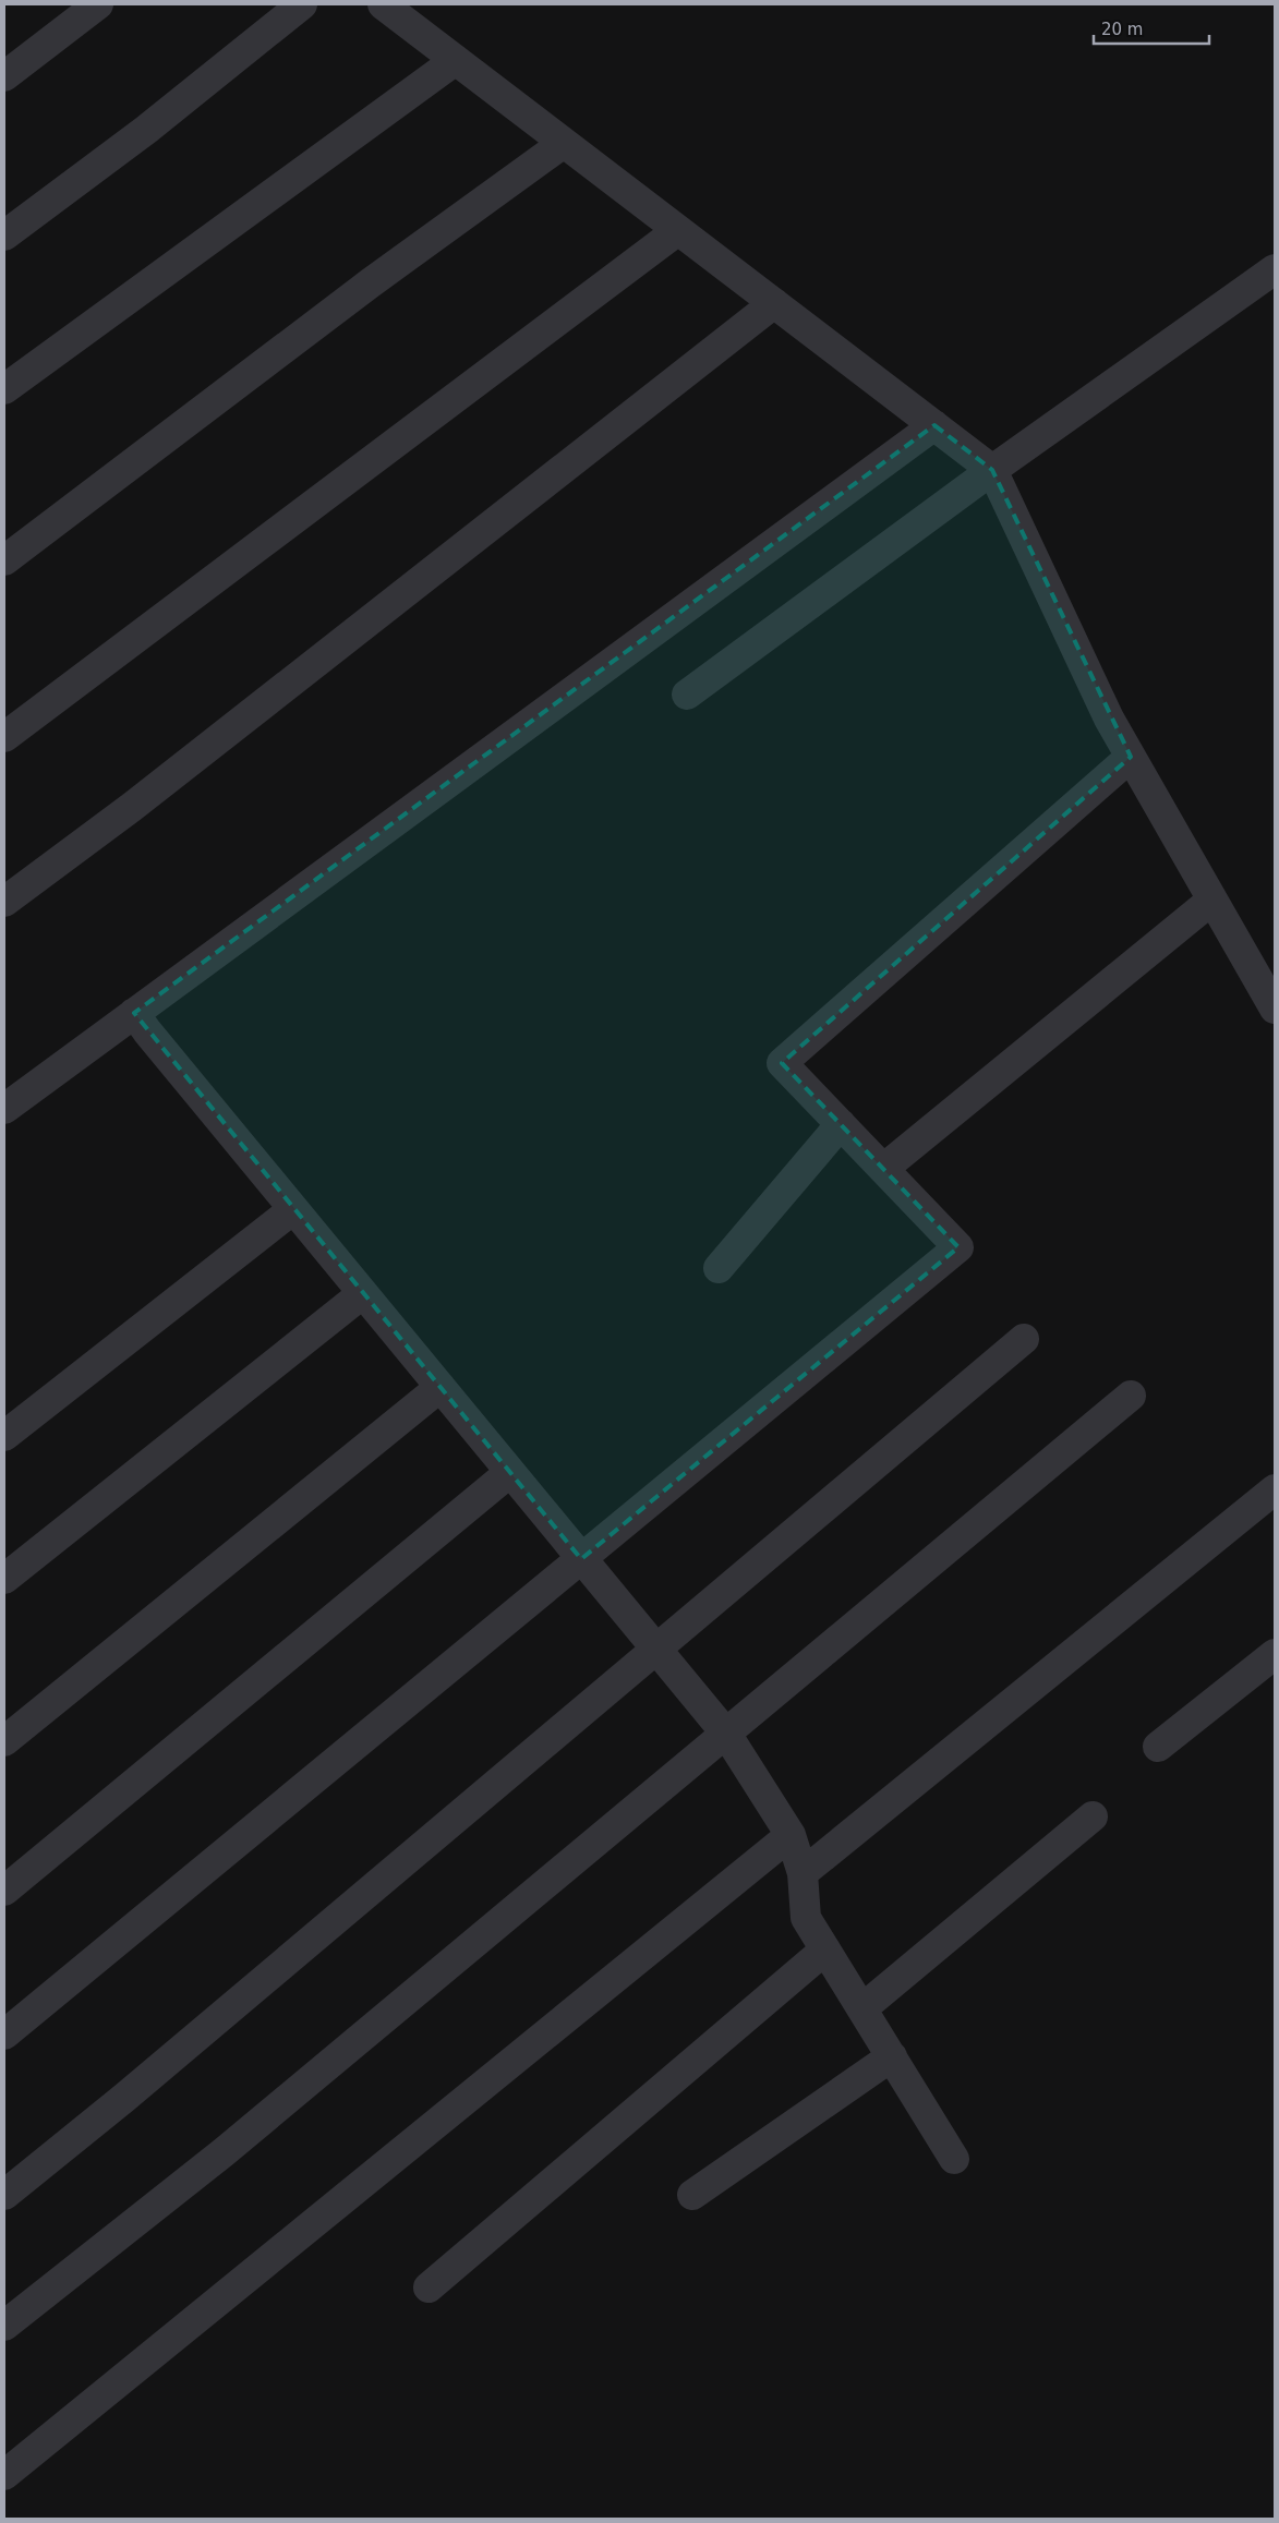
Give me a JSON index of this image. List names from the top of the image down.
{
  "scale_bar": "20 m"
}
